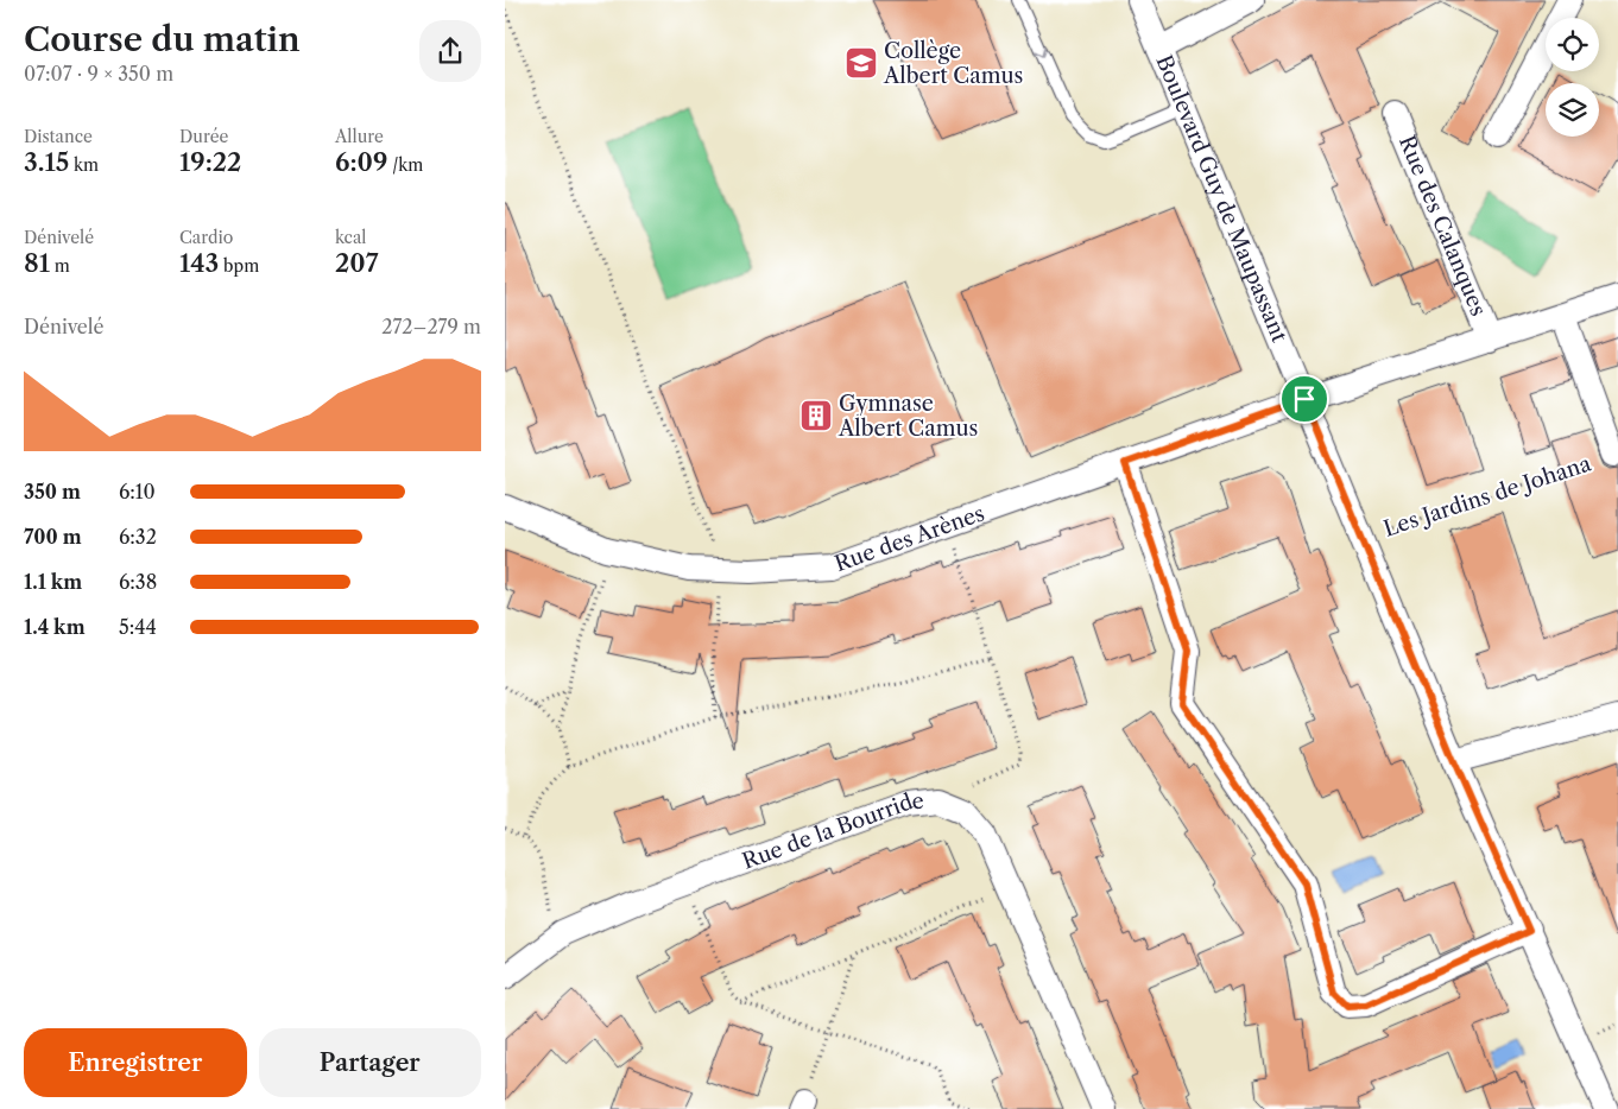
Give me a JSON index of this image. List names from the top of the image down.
{
  "streets": {
    "street": [
      "Boulevard Guy de Maupassant",
      "Rue des Calanques",
      "Les Jardins de Johana",
      "Rue des Arènes",
      "Rue de la Bourride"
    ]
  },
  "crossings": [
    ["Boulevard Guy de Maupassant", "Rue des Calanques"],
    ["Boulevard Guy de Maupassant", "Les Jardins de Johana"],
    ["Boulevard Guy de Maupassant", "Rue des Arènes"],
    ["Rue des Calanques", "Les Jardins de Johana"],
    ["Rue des Calanques", "Rue des Arènes"]
  ],
  "places": {
    "school or university": ["Collège Albert Camus"],
    "building": ["Gymnase Albert Camus"]
  },
  "page": {
    "heading": ["Course du matin", "07:07 · 9 × 350 m"],
    "stats": [
      ["Distance", "3.15 km"],
      ["Durée", "19:22"],
      ["Allure", "6:09 /km"],
      ["Dénivelé", "81 m"],
      ["Cardio", "143 bpm"],
      ["kcal", "207"]
    ],
    "chart": ["Dénivelé", "272–279 m"],
    "list": [
      {
        "name": "350 m",
        "note": "6:10"
      },
      {
        "name": "700 m",
        "note": "6:32"
      },
      {
        "name": "1.1 km",
        "note": "6:38"
      },
      {
        "name": "1.4 km",
        "note": "5:44"
      }
    ],
    "buttons": ["Enregistrer", "Partager"]
  }
}
